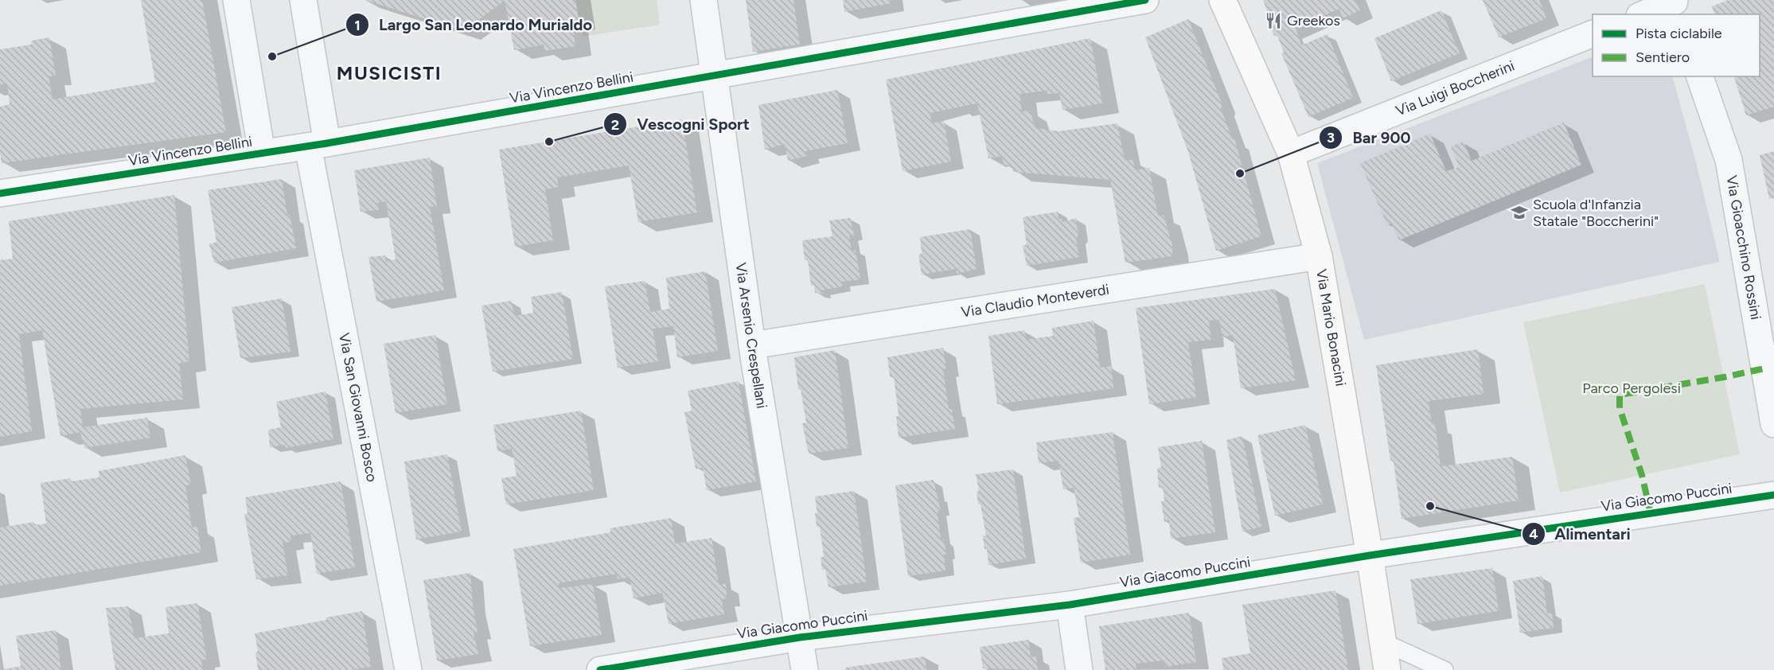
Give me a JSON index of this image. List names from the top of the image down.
{
  "streets": {
    "main road": ["Via Mario Bonacini"],
    "street": [
      "Via Vincenzo Bellini",
      "Via Luigi Boccherini",
      "Via Gioacchino Rossini",
      "Via Claudio Monteverdi",
      "Via Arsenio Crespellani",
      "Via San Giovanni Bosco",
      "Via Giacomo Puccini"
    ]
  },
  "crossings": [
    ["Via Vincenzo Bellini", "Via Arsenio Crespellani"],
    ["Via Vincenzo Bellini", "Via San Giovanni Bosco"],
    ["Via Luigi Boccherini", "Via Mario Bonacini"],
    ["Via Claudio Monteverdi", "Via Mario Bonacini"],
    ["Via Claudio Monteverdi", "Via Arsenio Crespellani"],
    ["Via Mario Bonacini", "Via Giacomo Puccini"],
    ["Via Arsenio Crespellani", "Via Giacomo Puccini"]
  ],
  "districts": ["MUSICISTI"],
  "parks": ["Parco Pergolesi"],
  "places": {
    "restaurant": ["Greekos"],
    "other": [
      "Largo San Leonardo Murialdo",
      "Vescogni Sport",
      "Bar 900",
      "Alimentari"
    ],
    "school or university": ["Scuola d'Infanzia Statale \"Boccherini\""]
  },
  "legend": ["Pista ciclabile", "Sentiero"]
}
